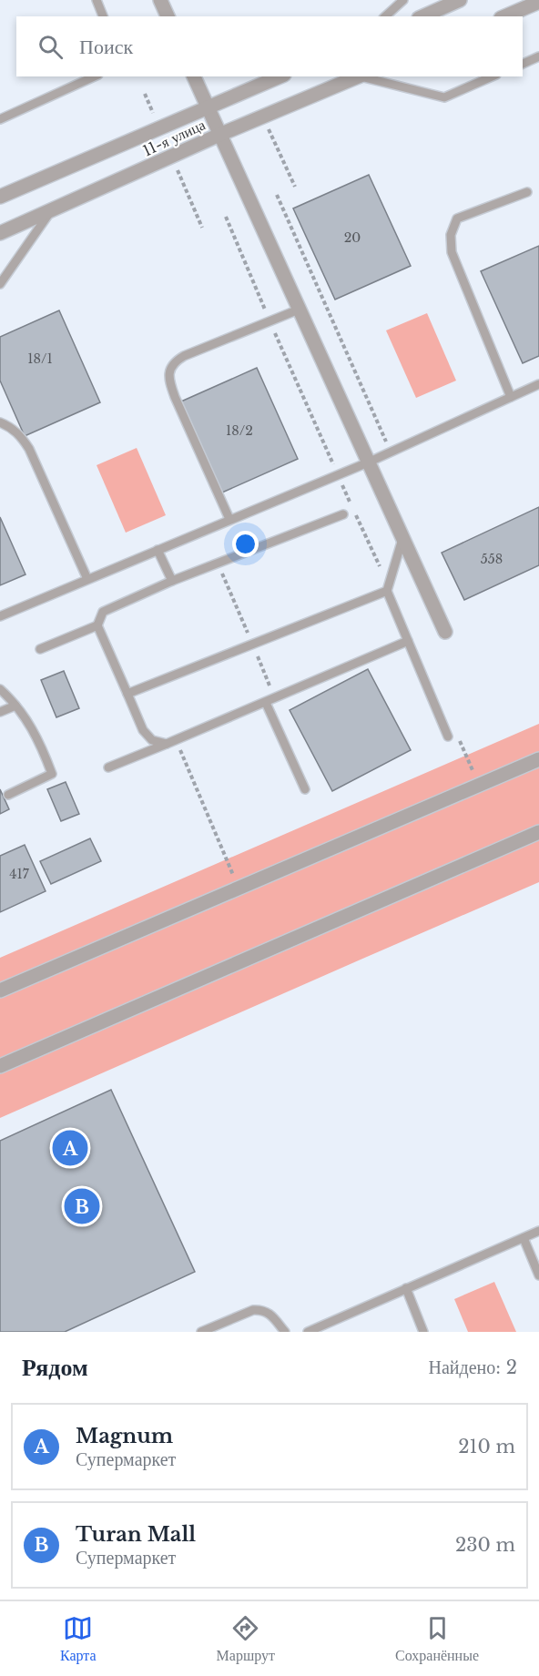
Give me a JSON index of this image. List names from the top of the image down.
{
  "streets": {
    "street": ["11-я улица"]
  },
  "house_numbers": [
    "20",
    "18/1",
    "18/2",
    "558",
    "417"
  ],
  "page": {
    "search": "Поиск",
    "pins": ["A", "B"],
    "heading": ["Рядом", "Найдено: 2"],
    "list": [
      {
        "mark": "A",
        "name": "Magnum",
        "note": "Супермаркет",
        "value": "210 m"
      },
      {
        "mark": "B",
        "name": "Turan Mall",
        "note": "Супермаркет",
        "value": "230 m"
      }
    ],
    "nav": ["Карта", "Маршрут", "Сохранённые"]
  }
}
